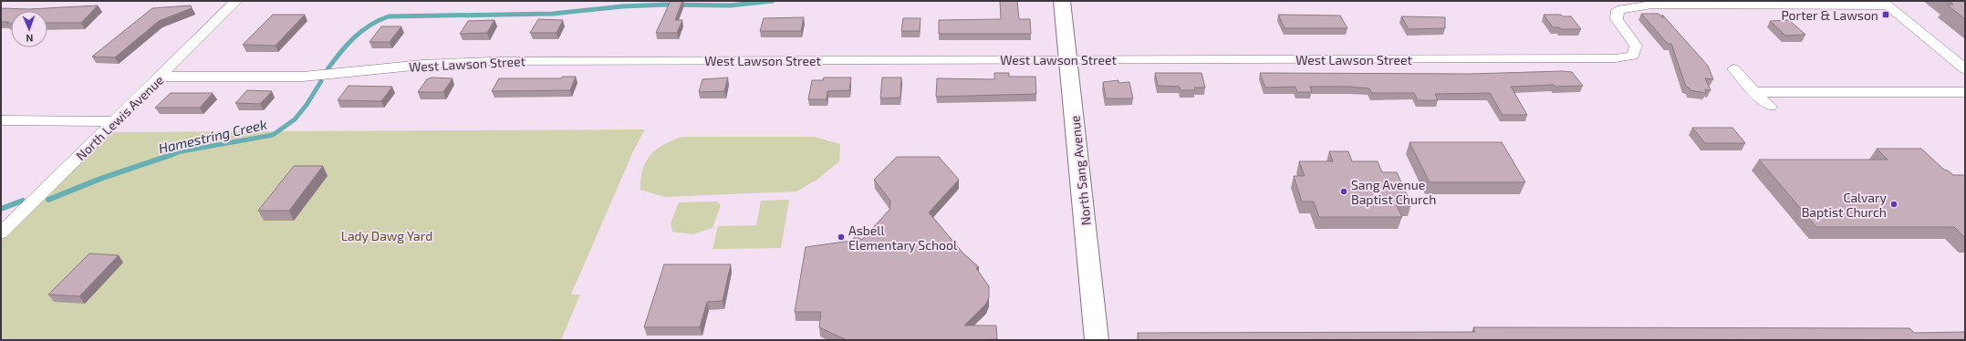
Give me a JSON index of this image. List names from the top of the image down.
{
  "streets": {
    "street": ["West Lawson Street", "North Lewis Avenue", "North Sang Avenue"]
  },
  "crossings": [
    ["West Lawson Street", "North Lewis Avenue"],
    ["West Lawson Street", "North Sang Avenue"]
  ],
  "water": ["Hamestring Creek"],
  "parks": ["Lady Dawg Yard"],
  "places": {
    "transit": ["Porter & Lawson"],
    "other": ["Sang Avenue Baptist Church", "Calvary Baptist Church", "Asbell Elementary School"]
  },
  "north": "bottom"
}
